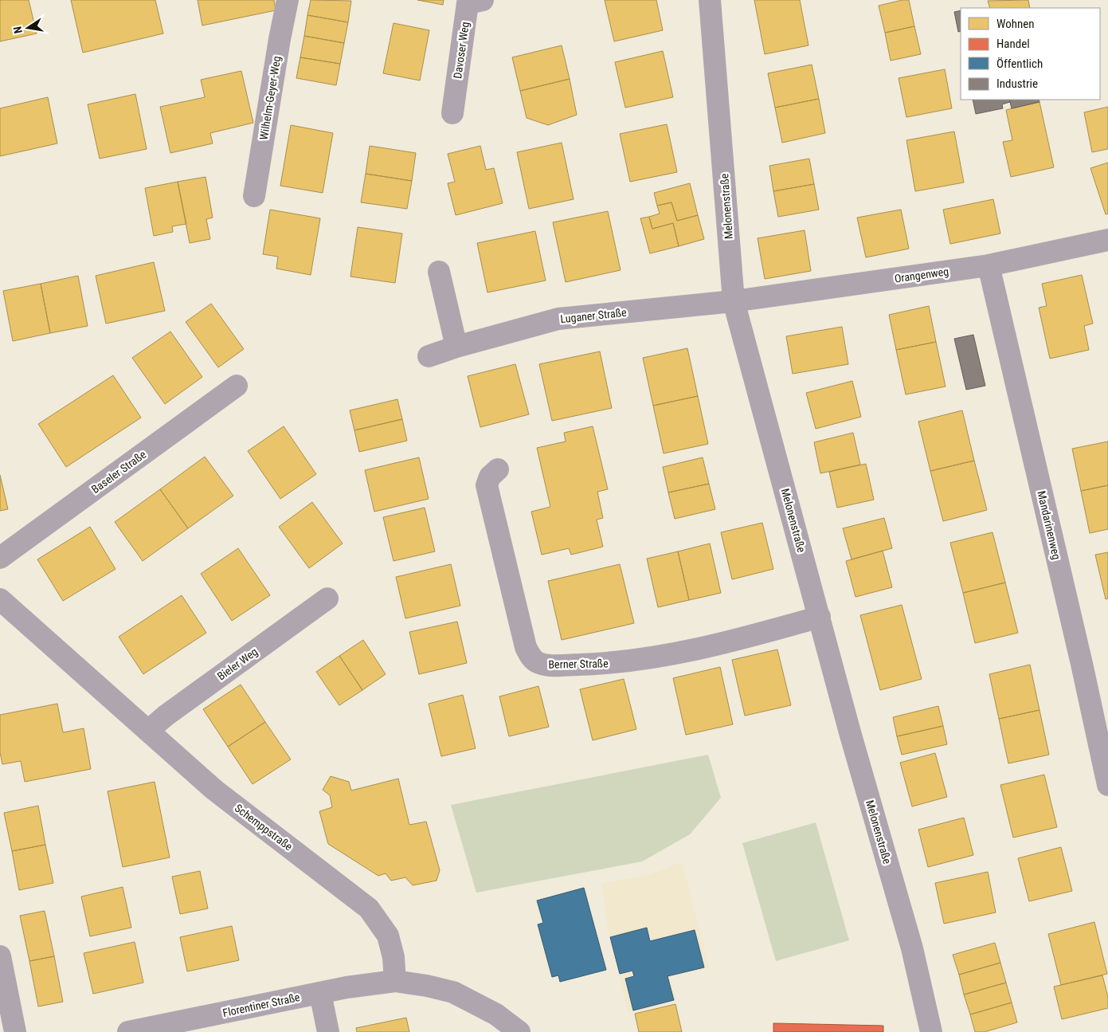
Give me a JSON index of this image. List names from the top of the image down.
{
  "streets": {
    "street": [
      "Davoser Weg",
      "Wilhelm-Geyer-Weg",
      "Melonenstraße",
      "Orangenweg",
      "Luganer Straße",
      "Baseler Straße",
      "Mandarinenweg",
      "Bieler Weg",
      "Berner Straße",
      "Schemppstraße",
      "Florentiner Straße"
    ]
  },
  "crossings": [
    ["Melonenstraße", "Orangenweg"],
    ["Melonenstraße", "Luganer Straße"],
    ["Melonenstraße", "Berner Straße"],
    ["Orangenweg", "Luganer Straße"],
    ["Orangenweg", "Mandarinenweg"],
    ["Bieler Weg", "Schemppstraße"],
    ["Schemppstraße", "Florentiner Straße"]
  ],
  "legend": [
    "Wohnen",
    "Handel",
    "Öffentlich",
    "Industrie"
  ],
  "north": "left"
}
